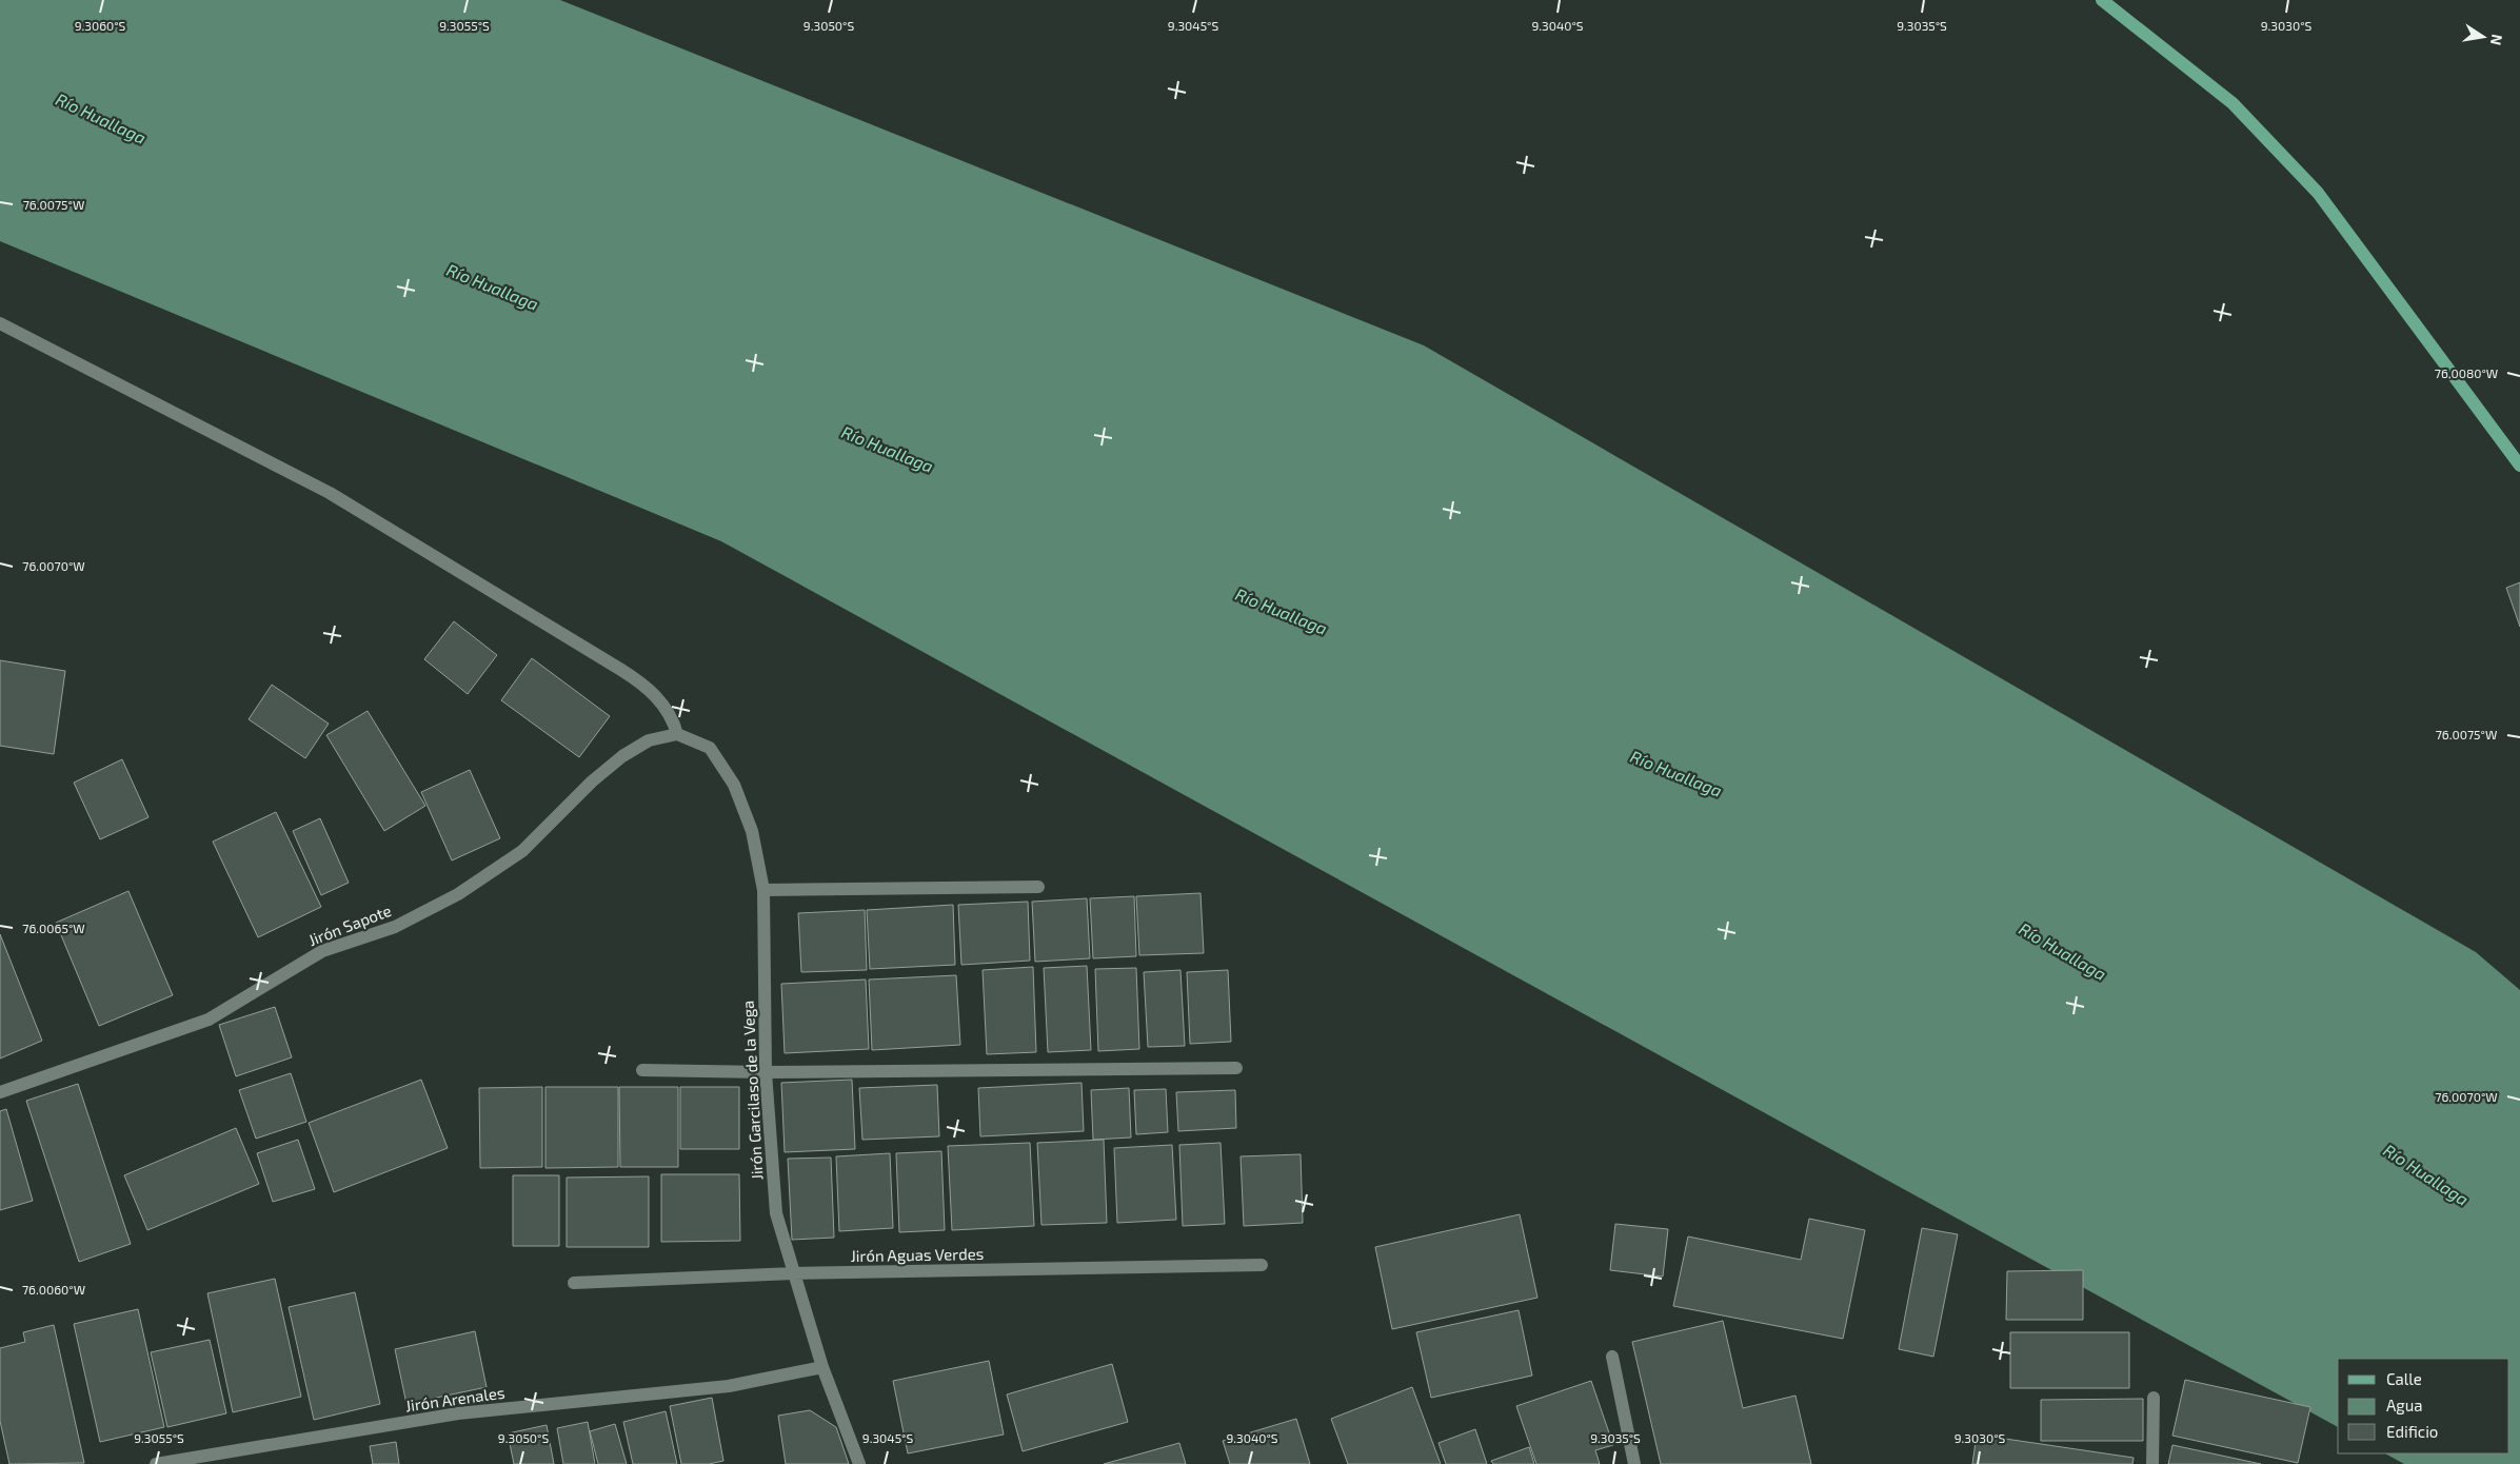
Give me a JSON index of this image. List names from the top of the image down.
{
  "streets": {
    "street": [
      "Jirón Sapote",
      "Jirón Garcilaso de la Vega",
      "Jirón Aguas Verdes",
      "Jirón Arenales"
    ]
  },
  "crossings": [
    ["Jirón Sapote", "Jirón Garcilaso de la Vega"],
    ["Jirón Garcilaso de la Vega", "Jirón Aguas Verdes"],
    ["Jirón Garcilaso de la Vega", "Jirón Arenales"]
  ],
  "water": ["Río Huallaga"],
  "legend": ["Calle", "Agua", "Edificio"],
  "north": "right",
  "coordinates": [
    "9.3060°S",
    "9.3055°S",
    "9.3050°S",
    "9.3045°S",
    "9.3040°S",
    "9.3035°S",
    "9.3030°S",
    "76.0075°W",
    "76.0080°W",
    "76.0070°W",
    "76.0065°W",
    "76.0060°W"
  ]
}
